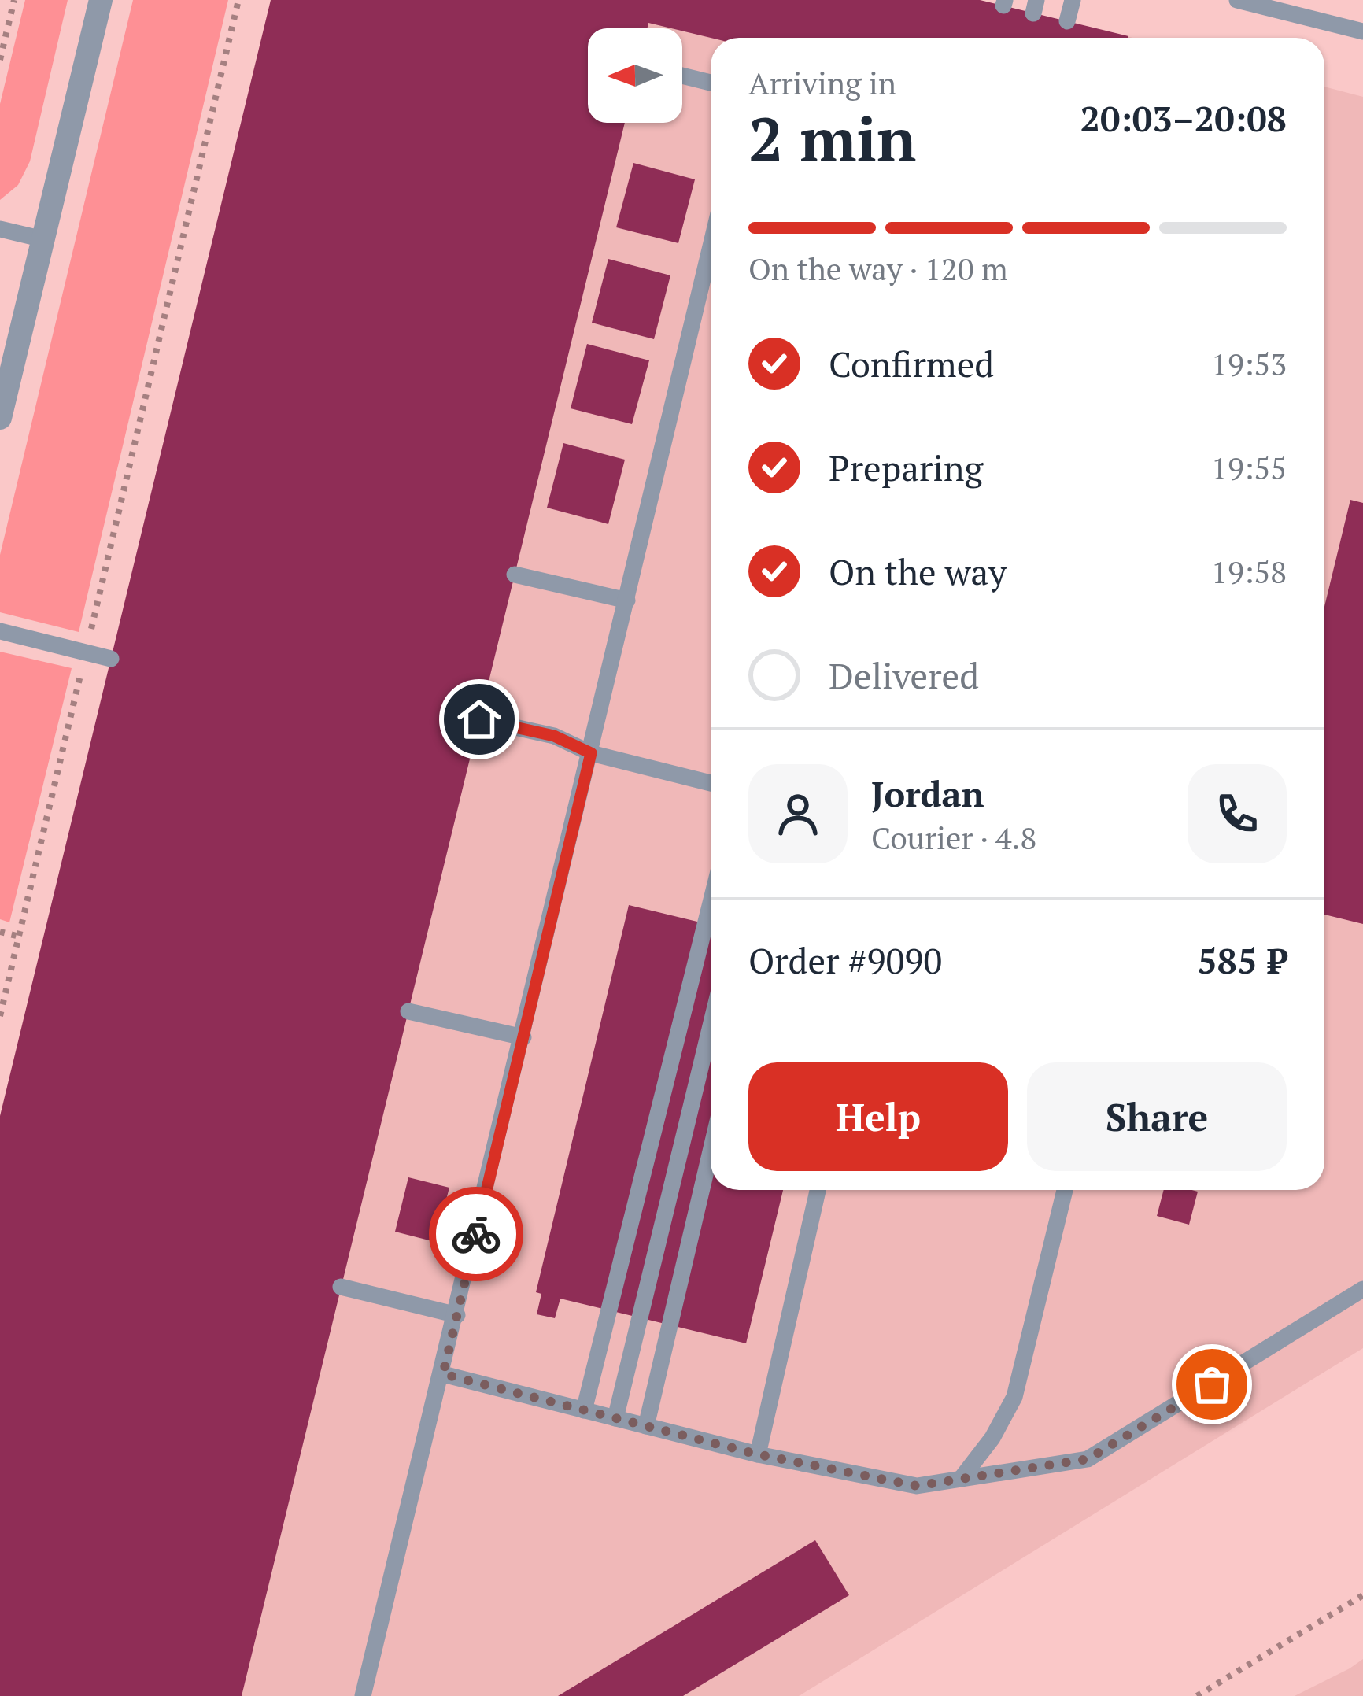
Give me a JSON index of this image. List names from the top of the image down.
{
  "north": "left",
  "page": {
    "heading": ["2 min", "Arriving in", "20:03–20:08"],
    "panel": [
      "Jordan",
      "Courier · 4.8",
      "Order #9090",
      "585 ₽"
    ],
    "bar": "On the way · 120 m",
    "list": [
      ["Confirmed", "19:53"],
      ["Preparing", "19:55"],
      ["On the way", "19:58"],
      "Delivered"
    ],
    "buttons": ["Help", "Share"]
  }
}
